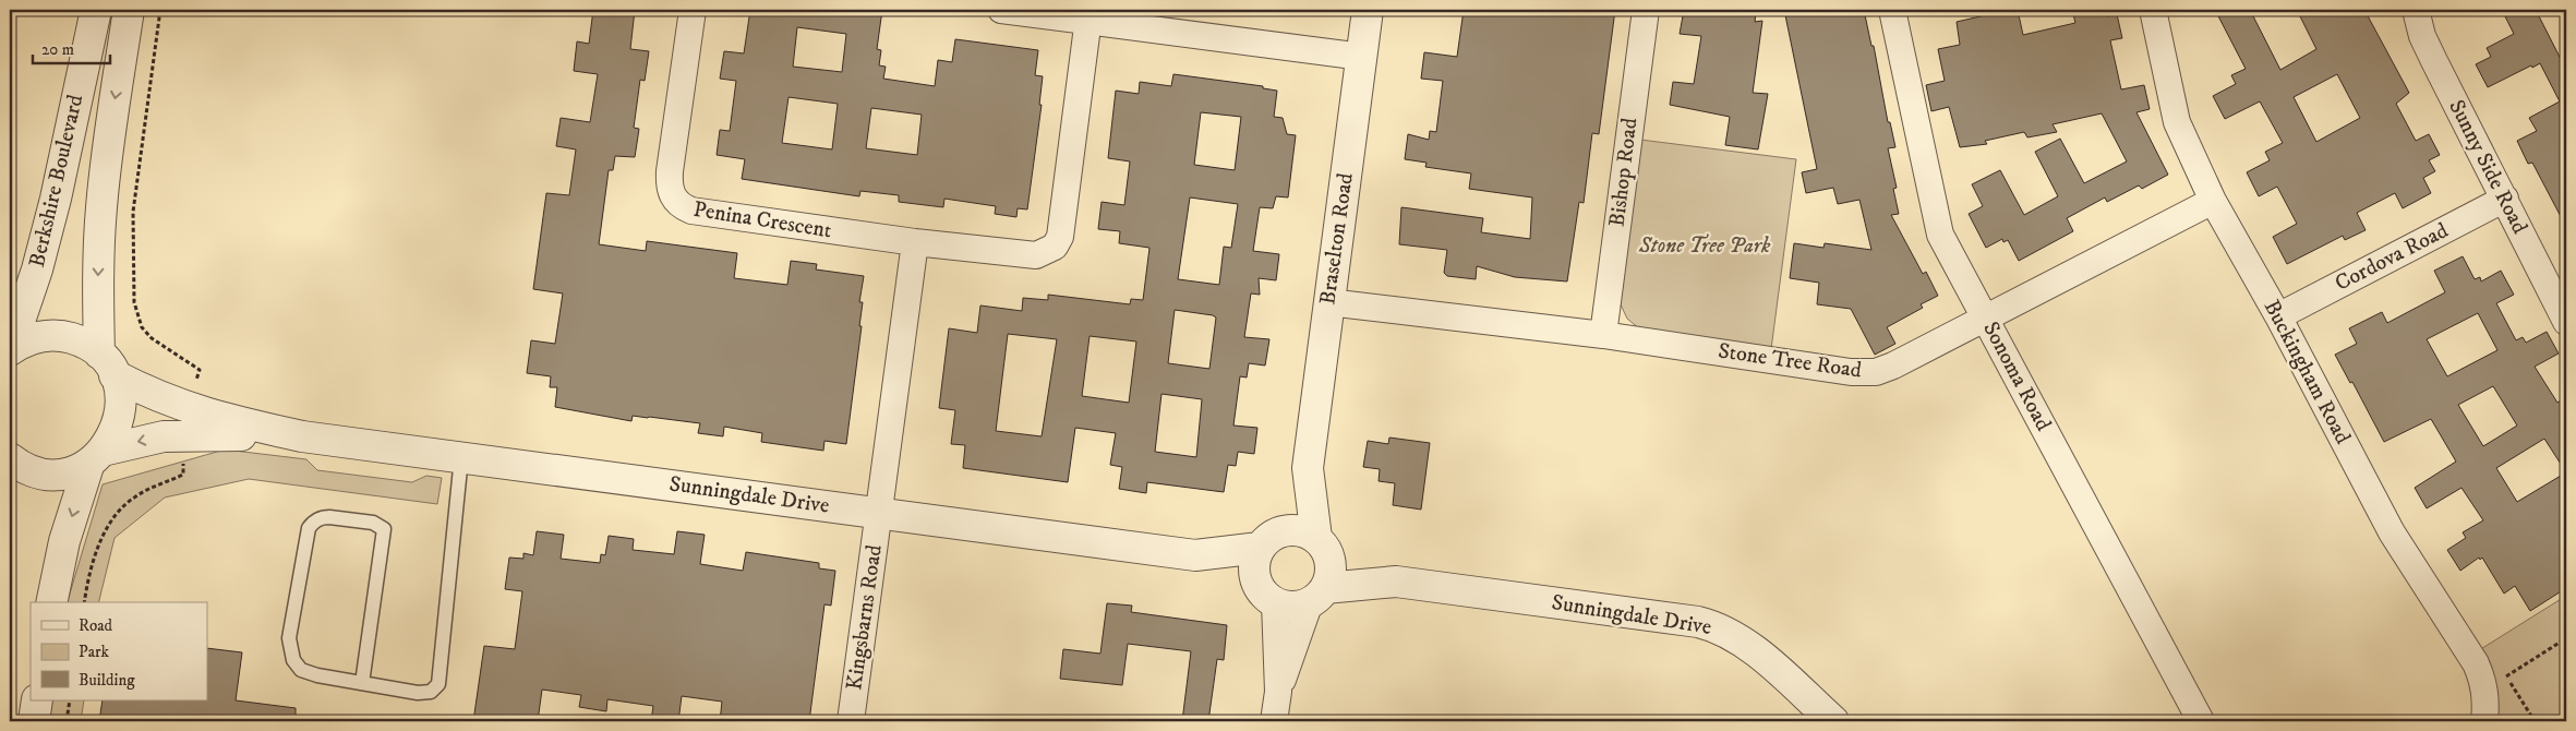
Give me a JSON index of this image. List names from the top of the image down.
{
  "streets": {
    "street": [
      "Sunny Side Road",
      "Bishop Road",
      "Berkshire Boulevard",
      "Penina Crescent",
      "Braselton Road",
      "Cordova Road",
      "Stone Tree Road",
      "Buckingham Road",
      "Sonoma Road",
      "Sunningdale Drive",
      "Kingsbarns Road"
    ]
  },
  "crossings": [
    ["Sunny Side Road", "Cordova Road"],
    ["Bishop Road", "Stone Tree Road"],
    ["Berkshire Boulevard", "Sunningdale Drive"],
    ["Braselton Road", "Stone Tree Road"],
    ["Braselton Road", "Sunningdale Drive"],
    ["Cordova Road", "Buckingham Road"],
    ["Stone Tree Road", "Buckingham Road"],
    ["Stone Tree Road", "Sonoma Road"],
    ["Sunningdale Drive", "Kingsbarns Road"]
  ],
  "parks": ["Stone Tree Park"],
  "legend": ["Road", "Park", "Building"],
  "scale_bar": "20 m"
}
